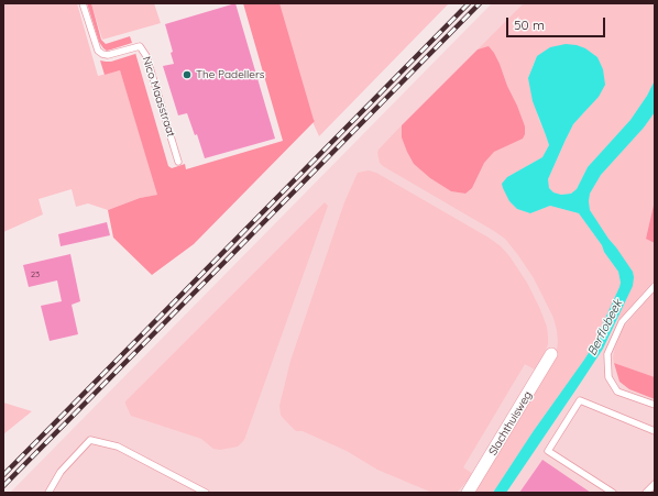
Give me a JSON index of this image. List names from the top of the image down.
{
  "streets": {
    "street": ["Slachthuisweg"],
    "lane": ["Nico Maasstraat"]
  },
  "water": ["Berflobeek"],
  "places": ["The Padellers"],
  "house_numbers": ["23"],
  "scale_bar": "50 m"
}
